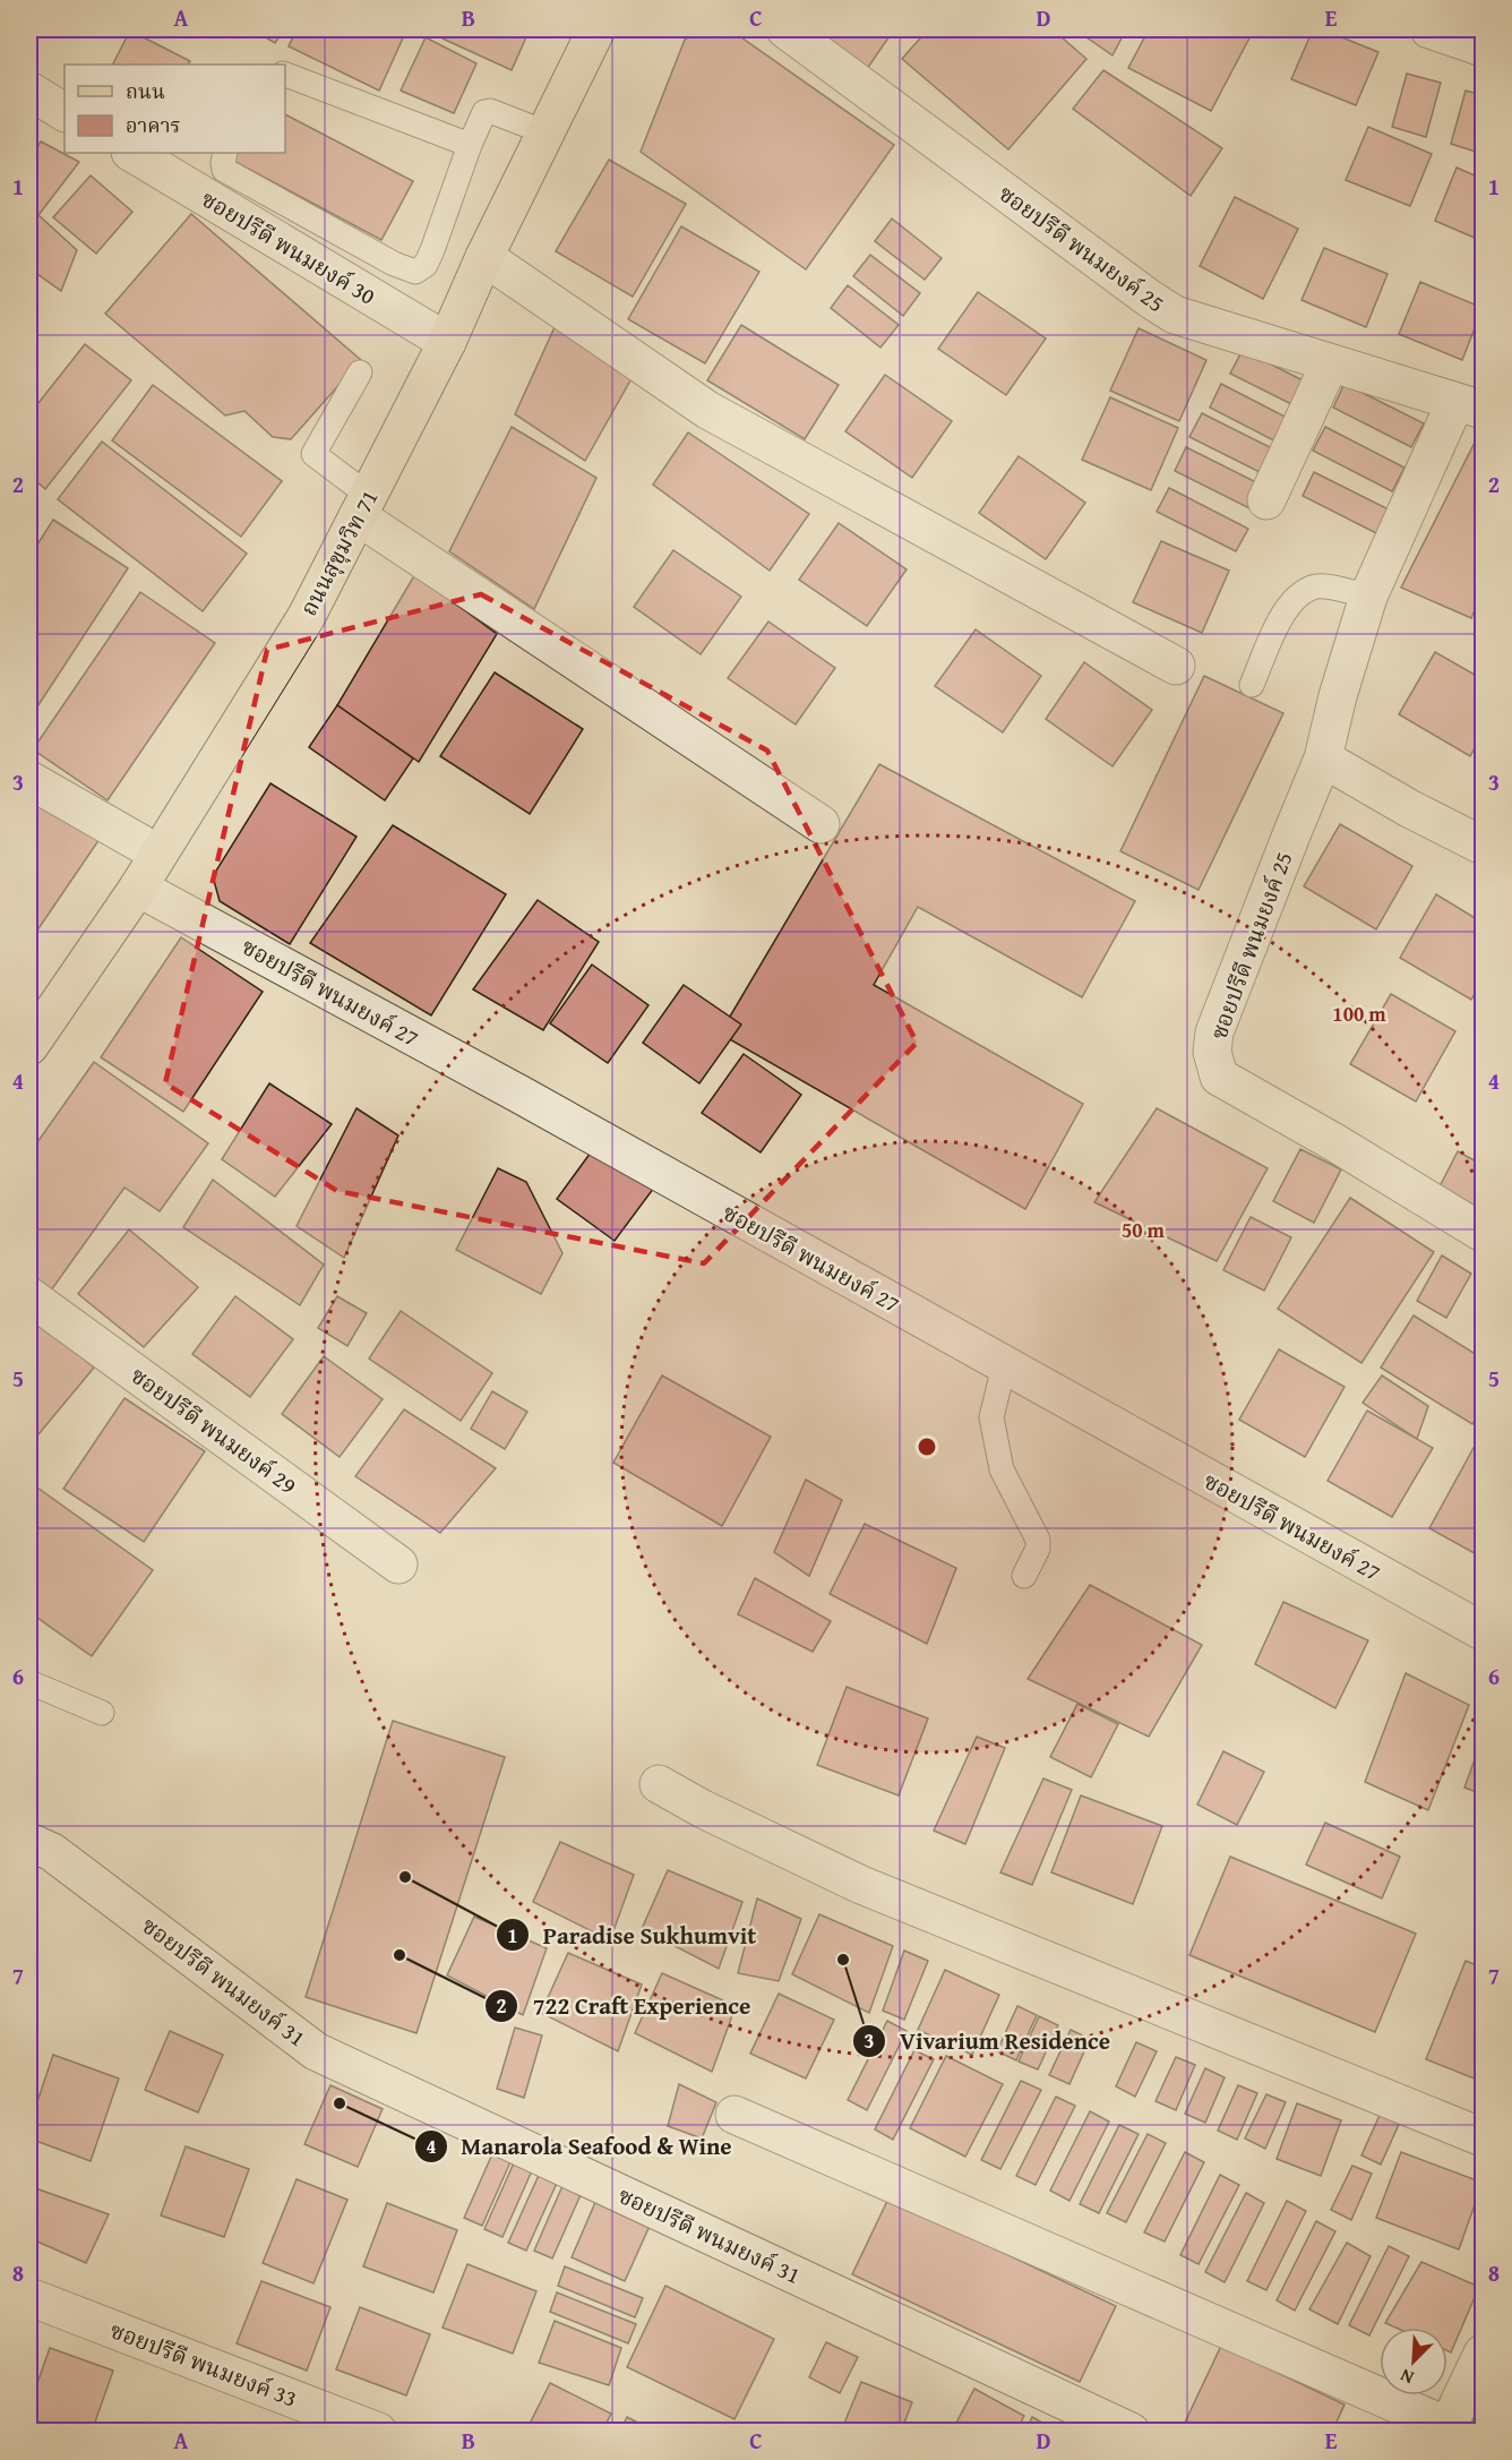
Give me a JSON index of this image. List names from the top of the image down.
{
  "streets": {
    "main road": ["ถนนสุขุมวิท 71"],
    "street": [
      "ซอยปรีดี พนมยงค์ 30",
      "ซอยปรีดี พนมยงค์ 25",
      "ซอยปรีดี พนมยงค์ 27",
      "ซอยปรีดี พนมยงค์ 29",
      "ซอยปรีดี พนมยงค์ 31",
      "ซอยปรีดี พนมยงค์ 33"
    ]
  },
  "crossings": [
    ["ซอยปรีดี พนมยงค์ 30", "ถนนสุขุมวิท 71"],
    ["ถนนสุขุมวิท 71", "ซอยปรีดี พนมยงค์ 27"]
  ],
  "places": [
    "Paradise Sukhumvit",
    "722 Craft Experience",
    "Vivarium Residence",
    "Manarola Seafood & Wine"
  ],
  "legend": ["ถนน", "อาคาร"],
  "north": "bottom left",
  "grid": {
    "columns": [
      "A",
      "B",
      "C",
      "D",
      "E"
    ],
    "rows": [
      "1",
      "2",
      "3",
      "4",
      "5",
      "6",
      "7",
      "8"
    ]
  },
  "rings": ["100 m", "50 m"]
}
